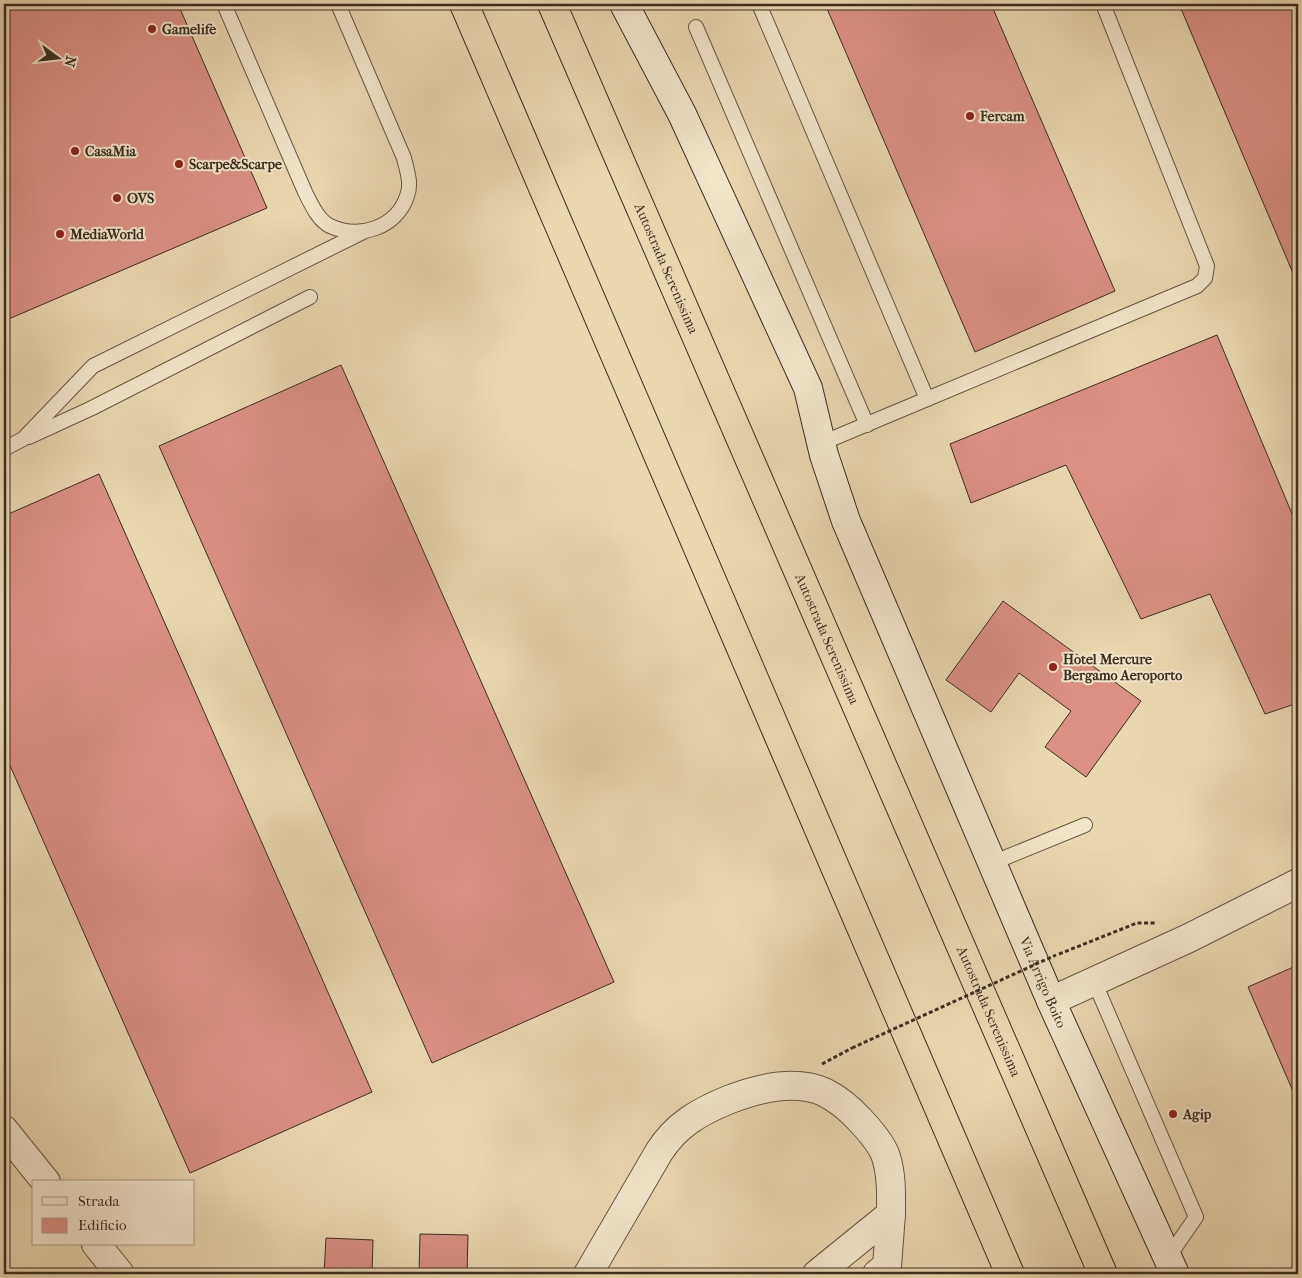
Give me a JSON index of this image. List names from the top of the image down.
{
  "streets": {
    "highway": ["Autostrada Serenissima"],
    "street": ["Via Arrigo Boito"]
  },
  "places": [
    "Gamelife",
    "Fercam",
    "CasaMia",
    "Scarpe&Scarpe",
    "OVS",
    "MediaWorld",
    "Hotel Mercure Bergamo Aeroporto",
    "Agip"
  ],
  "legend": ["Strada", "Edificio"],
  "north": "right"
}
